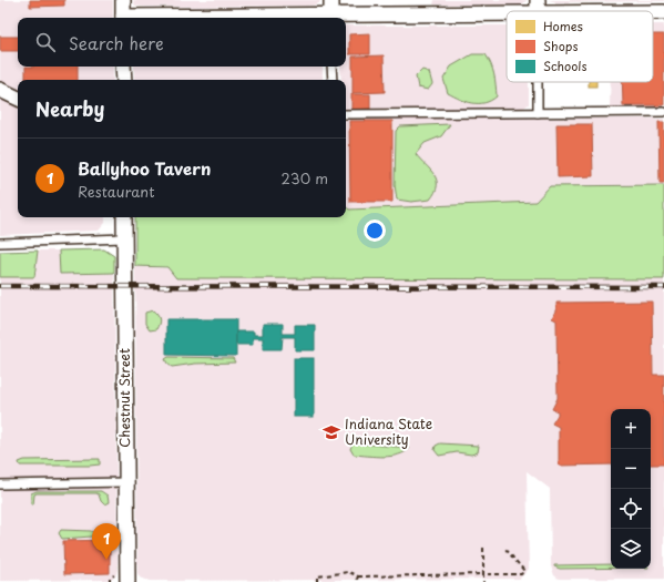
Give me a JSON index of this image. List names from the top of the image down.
{
  "streets": {
    "street": ["Chestnut Street"]
  },
  "places": {
    "school or university": ["Indiana State University"]
  },
  "legend": ["Homes", "Shops", "Schools"],
  "page": {
    "search": "Search here",
    "heading": "Nearby",
    "list": [
      {
        "mark": "1",
        "name": "Ballyhoo Tavern",
        "note": "Restaurant",
        "value": "230 m"
      }
    ],
    "map_buttons": ["+", "−"],
    "pins": "1"
  }
}
